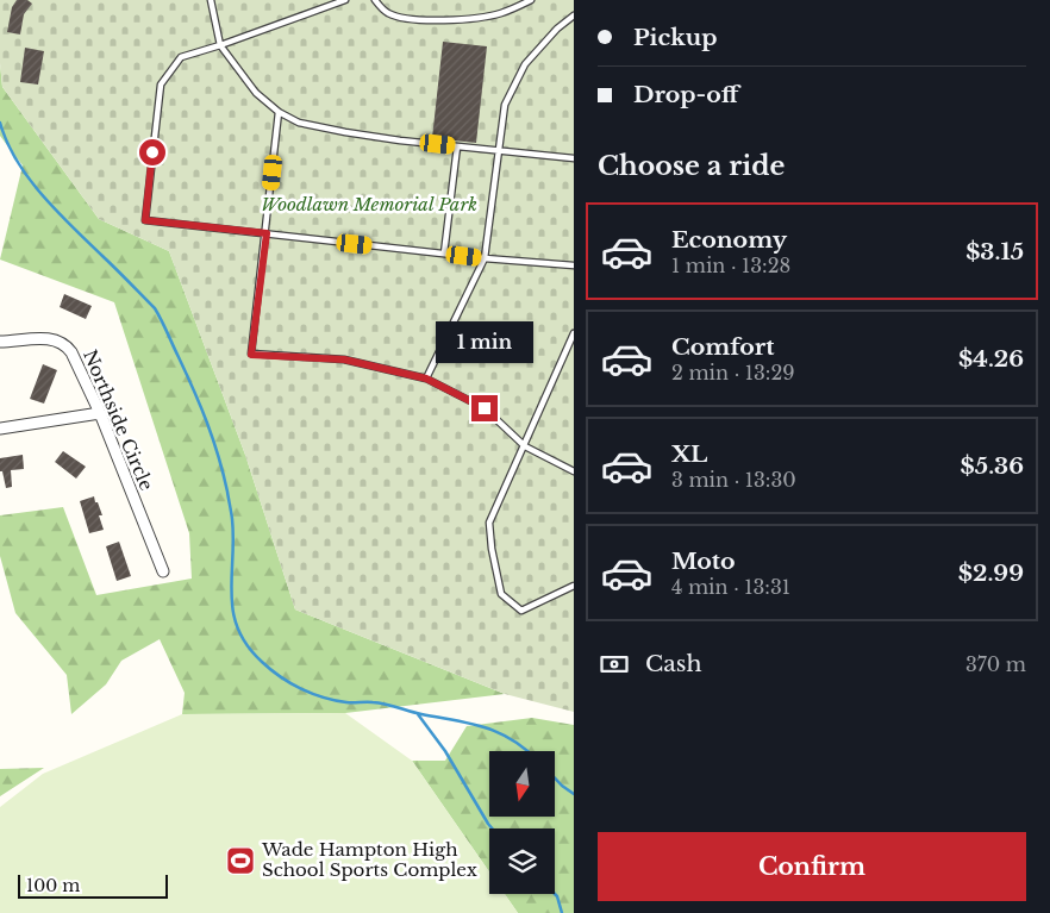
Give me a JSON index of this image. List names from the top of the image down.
{
  "streets": {
    "street": ["Northside Circle"]
  },
  "parks": ["Woodlawn Memorial Park"],
  "places": {
    "sports": ["Wade Hampton High School Sports Complex"]
  },
  "scale_bar": "100 m",
  "north": "bottom",
  "page": {
    "banner": ["Pickup", "Drop-off"],
    "heading": "Choose a ride",
    "list": [
      {
        "name": "Economy",
        "note": "1 min · 13:28",
        "value": "$3.15"
      },
      {
        "name": "Comfort",
        "note": "2 min · 13:29",
        "value": "$4.26"
      },
      {
        "name": "XL",
        "note": "3 min · 13:30",
        "value": "$5.36"
      },
      {
        "name": "Moto",
        "note": "4 min · 13:31",
        "value": "$2.99"
      }
    ],
    "bubble": "1 min",
    "pay": ["Cash", "370 m"],
    "buttons": "Confirm",
    "scale": "100 m"
  }
}
